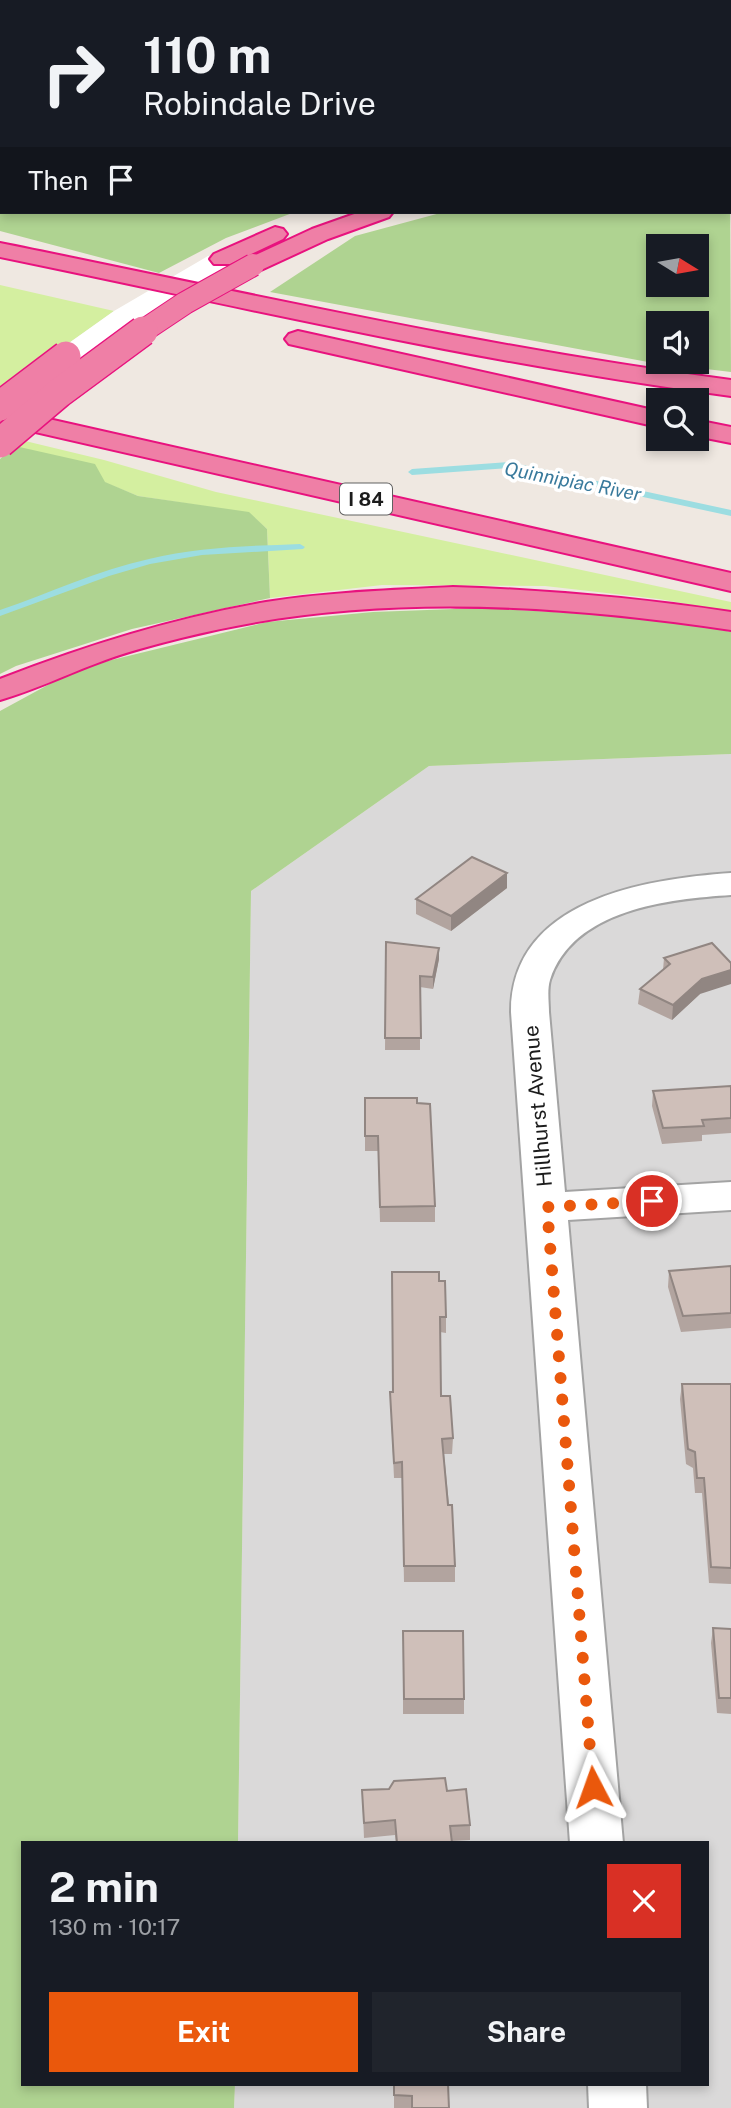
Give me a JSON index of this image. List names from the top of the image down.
{
  "streets": {
    "highway": ["I 84"],
    "street": ["Hillhurst Avenue"]
  },
  "water": ["Quinnipiac River"],
  "north": "right",
  "page": {
    "turn": ["110 m", "Robindale Drive"],
    "then": "Then",
    "heading": ["2 min", "130 m · 10:17"],
    "buttons": ["Exit", "Share"]
  }
}
